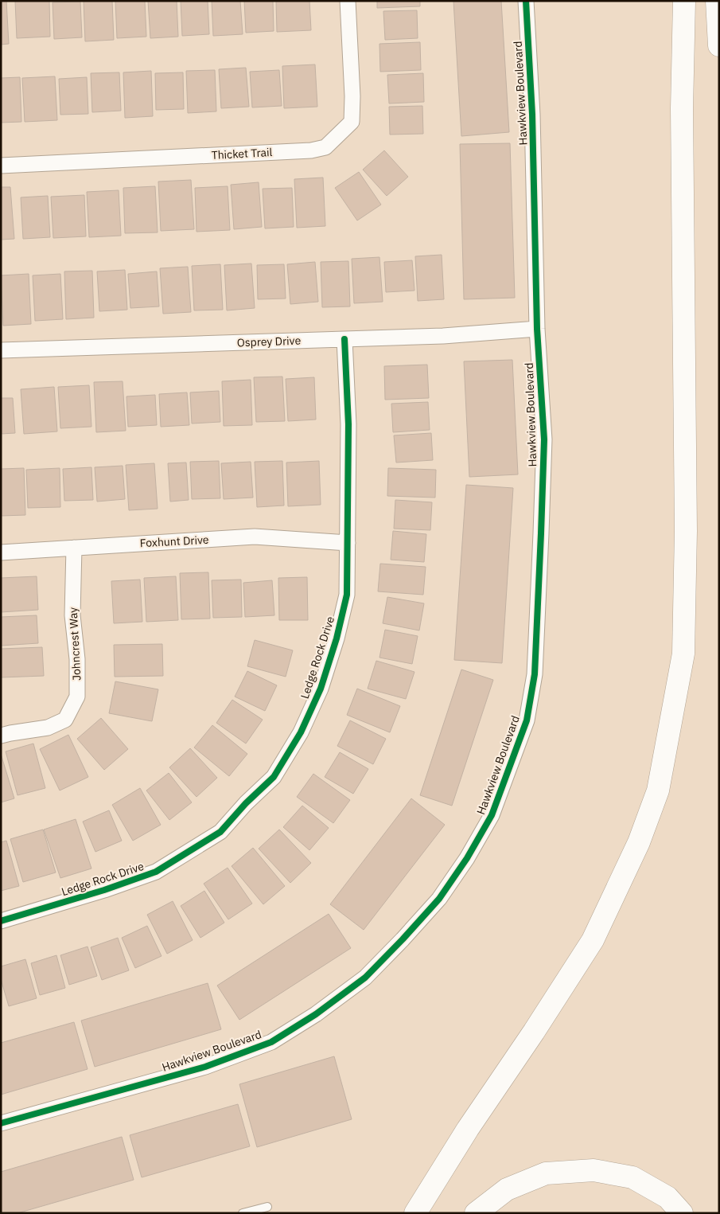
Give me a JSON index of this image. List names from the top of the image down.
{
  "streets": {
    "street": [
      "Hawkview Boulevard",
      "Thicket Trail",
      "Osprey Drive",
      "Foxhunt Drive",
      "Johncrest Way",
      "Ledge Rock Drive"
    ]
  },
  "crossings": [
    ["Hawkview Boulevard", "Osprey Drive"],
    ["Osprey Drive", "Ledge Rock Drive"],
    ["Foxhunt Drive", "Johncrest Way"],
    ["Foxhunt Drive", "Ledge Rock Drive"]
  ]
}
